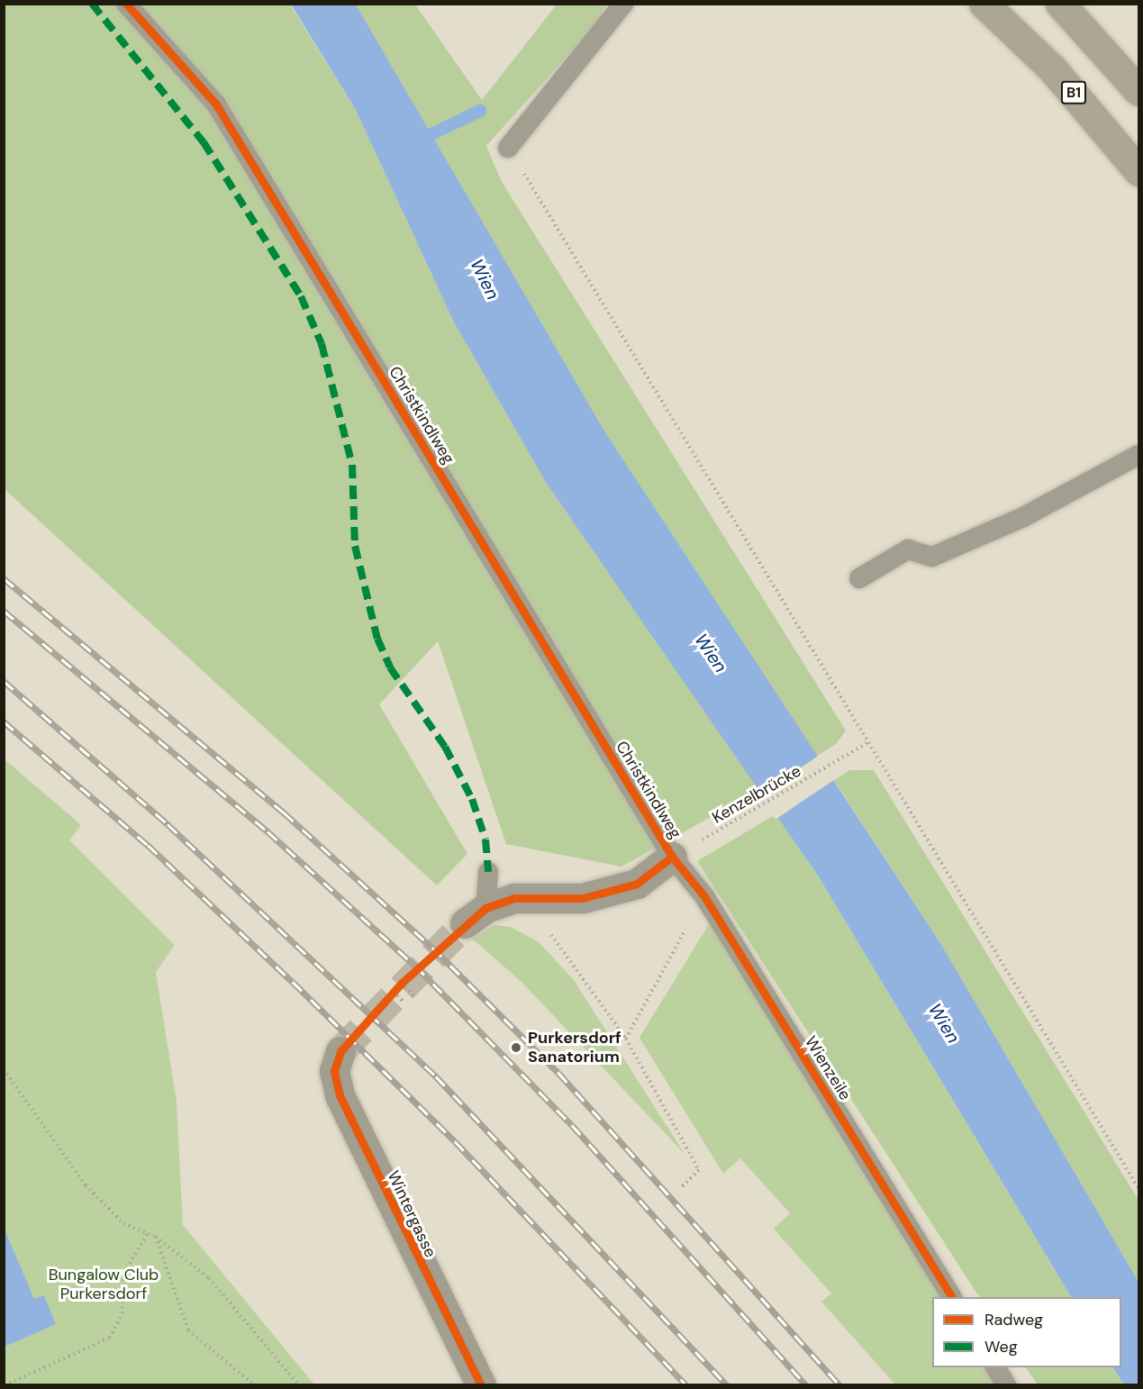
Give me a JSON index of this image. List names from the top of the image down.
{
  "streets": {
    "main road": ["B1"],
    "street": ["Wintergasse"],
    "lane": ["Christkindlweg", "Wienzeile"],
    "path": ["Kenzelbrücke"]
  },
  "crossings": [
    ["Christkindlweg", "Wienzeile"]
  ],
  "water": ["Wien"],
  "parks": ["Bungalow Club Purkersdorf"],
  "places": ["Purkersdorf Sanatorium"],
  "legend": ["Radweg", "Weg"]
}
